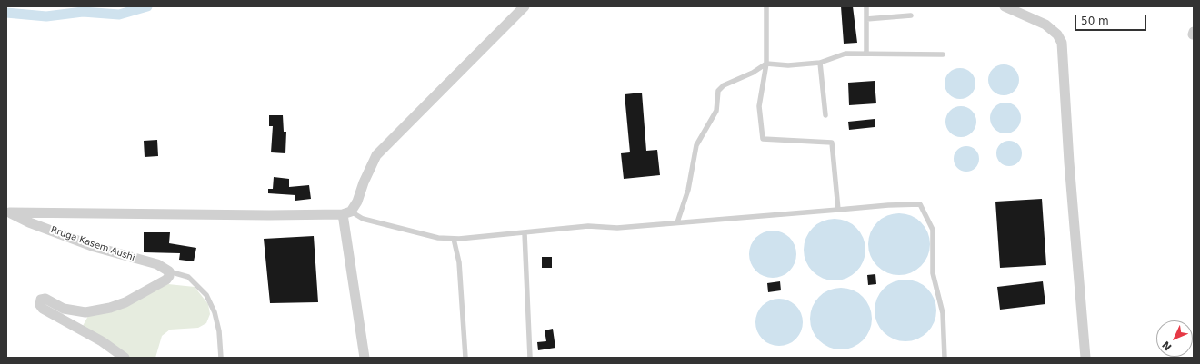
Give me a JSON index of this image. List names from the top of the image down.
{
  "streets": {
    "street": ["Rruga Kasem Aushi"]
  },
  "scale_bar": "50 m",
  "north": "bottom left"
}
